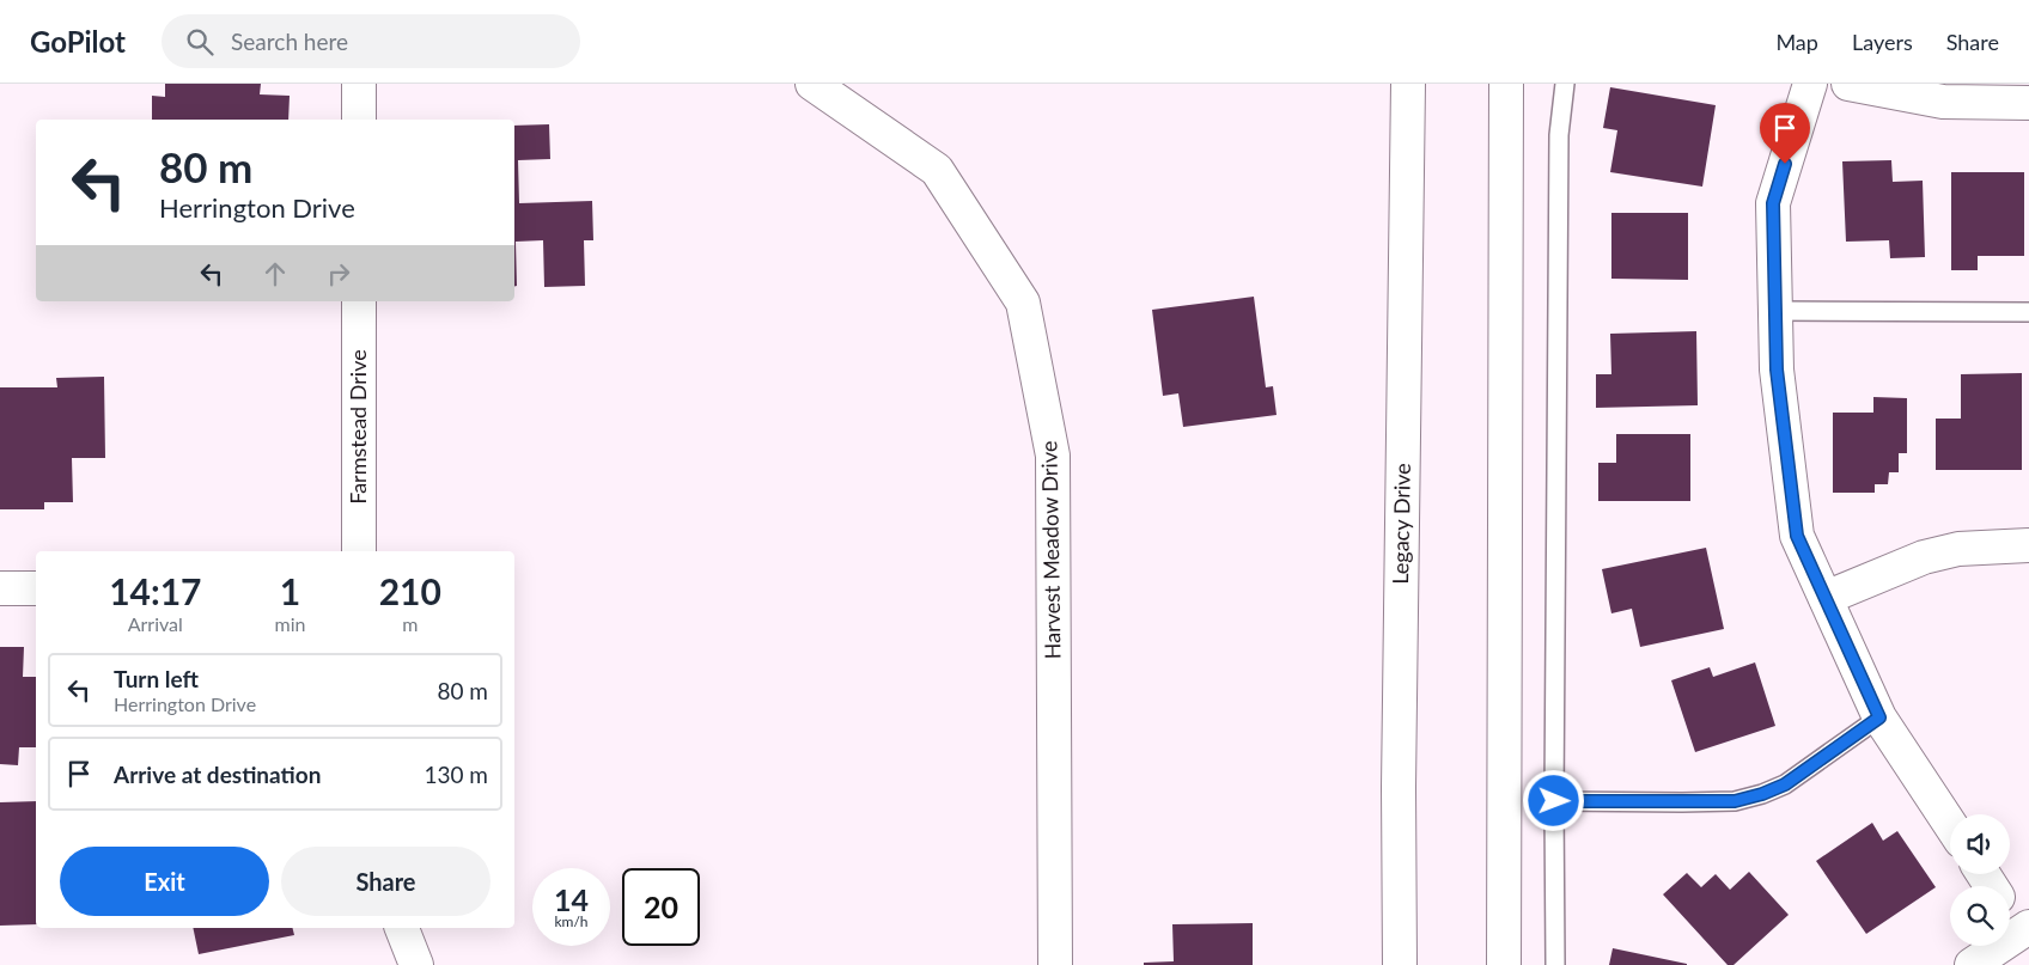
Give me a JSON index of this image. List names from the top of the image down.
{
  "streets": {
    "street": ["Farmstead Drive", "Legacy Drive", "Harvest Meadow Drive"]
  },
  "page": {
    "header": "GoPilot",
    "search": "Search here",
    "nav": ["Map", "Layers", "Share"],
    "turn": ["80 m", "Herrington Drive"],
    "eta": [
      "14:17",
      "Arrival",
      "1",
      "min",
      "210",
      "m"
    ],
    "list": [
      {
        "name": "Turn left",
        "note": "Herrington Drive",
        "value": "80 m"
      },
      {
        "name": "Arrive at destination",
        "value": "130 m"
      }
    ],
    "buttons": ["Exit", "Share"],
    "speed": "14 km/h",
    "limit": "20"
  }
}
